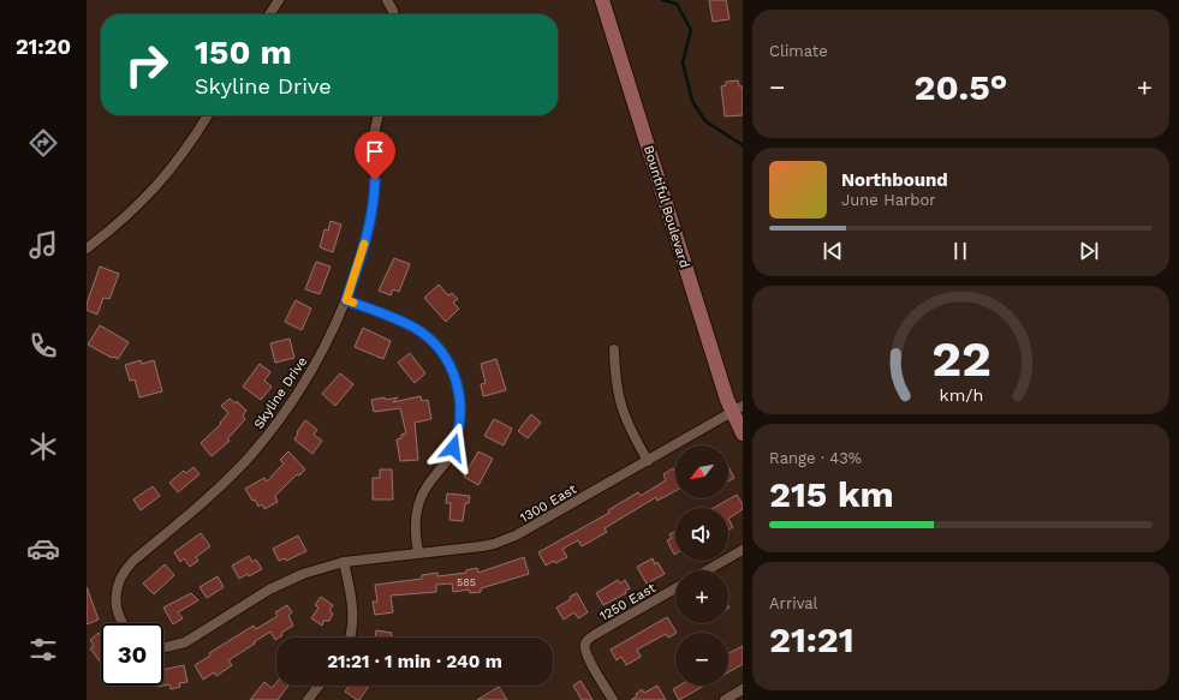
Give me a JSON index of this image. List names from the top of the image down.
{
  "streets": {
    "main road": ["Bountiful Boulevard"],
    "street": ["Skyline Drive", "1300 East", "1250 East"]
  },
  "crossings": [
    ["Bountiful Boulevard", "1300 East"]
  ],
  "house_numbers": ["585"],
  "north": "bottom left",
  "page": {
    "tabs": "21:20",
    "tile": [
      "Climate",
      ["Range · 43%", "215 km"],
      ["Arrival", "21:21"]
    ],
    "turn": ["150 m", "Skyline Drive"],
    "heat": ["−", "20.5°", "+"],
    "song": ["Northbound", "June Harbor"],
    "map_buttons": ["+", "−"],
    "limit": "30",
    "trip": "21:21 · 1 min · 240 m",
    "gauge": ["22", "km/h"]
  }
}
